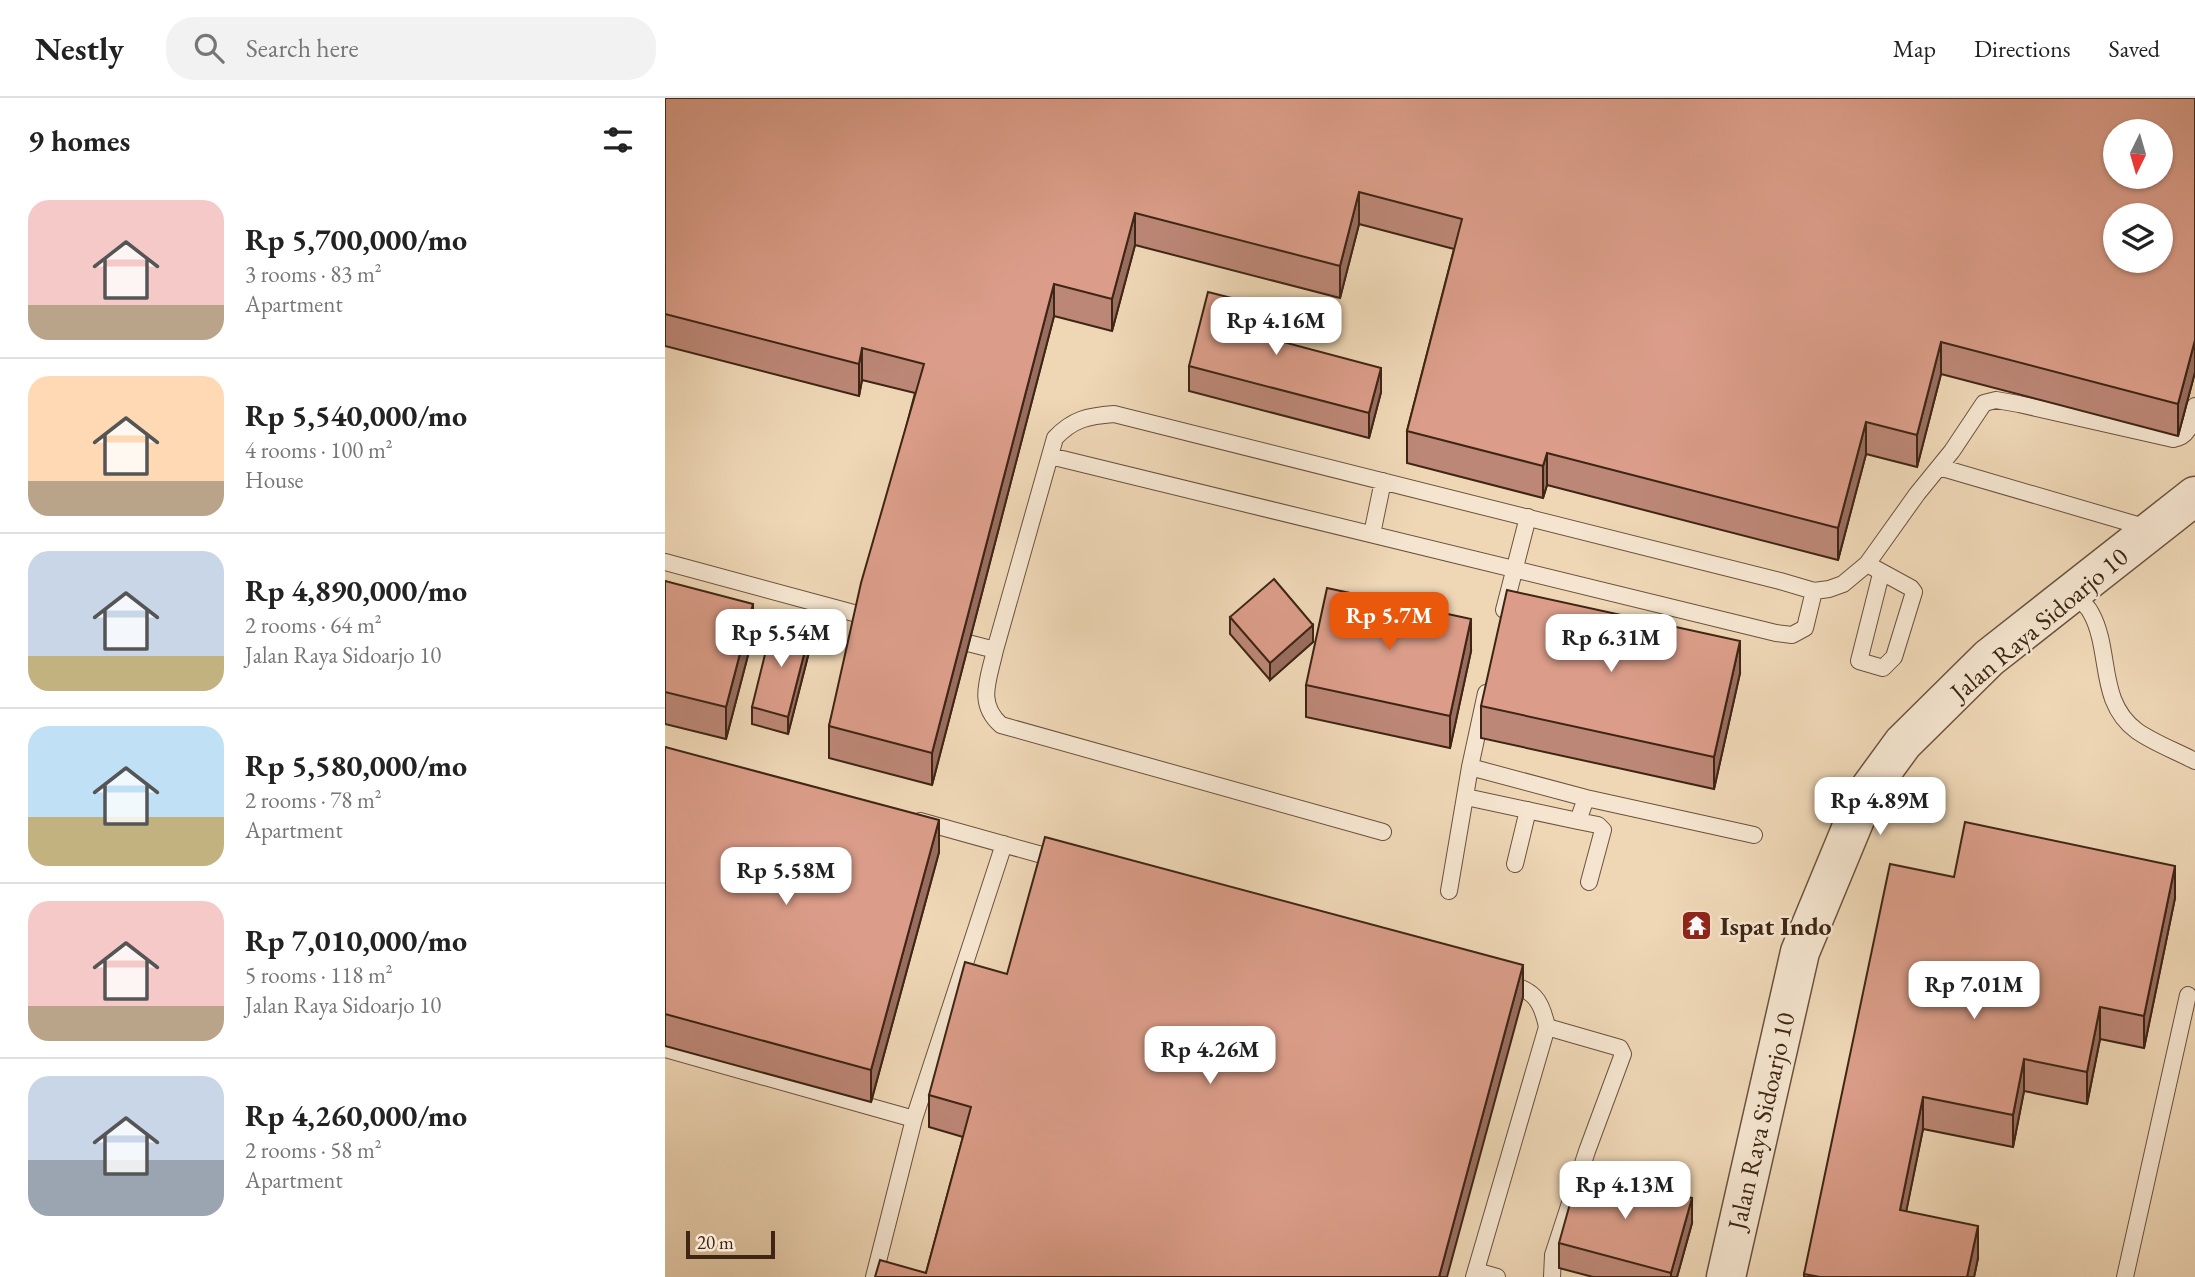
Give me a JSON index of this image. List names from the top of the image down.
{
  "streets": {
    "street": ["Jalan Raya Sidoarjo 10"]
  },
  "places": {
    "temple": ["Ispat Indo"]
  },
  "scale_bar": "20 m",
  "north": "bottom",
  "page": {
    "header": "Nestly",
    "search": "Search here",
    "nav": ["Map", "Directions", "Saved"],
    "heading": "9 homes",
    "list": [
      {
        "name": "Rp 5,700,000/mo",
        "note": "3 rooms · 83 m² · Apartment"
      },
      {
        "name": "Rp 5,540,000/mo",
        "note": "4 rooms · 100 m² · House"
      },
      {
        "name": "Rp 4,890,000/mo",
        "note": "2 rooms · 64 m² · Jalan Raya Sidoarjo 10"
      },
      {
        "name": "Rp 5,580,000/mo",
        "note": "2 rooms · 78 m² · Apartment"
      },
      {
        "name": "Rp 7,010,000/mo",
        "note": "5 rooms · 118 m² · Jalan Raya Sidoarjo 10"
      },
      {
        "name": "Rp 4,260,000/mo",
        "note": "2 rooms · 58 m² · Apartment"
      }
    ],
    "price": [
      "Rp 4.16M",
      "Rp 5.7M",
      "Rp 5.54M",
      "Rp 6.31M",
      "Rp 4.89M",
      "Rp 5.58M",
      "Rp 7.01M",
      "Rp 4.26M",
      "Rp 4.13M"
    ],
    "scale": "20 m"
  }
}
